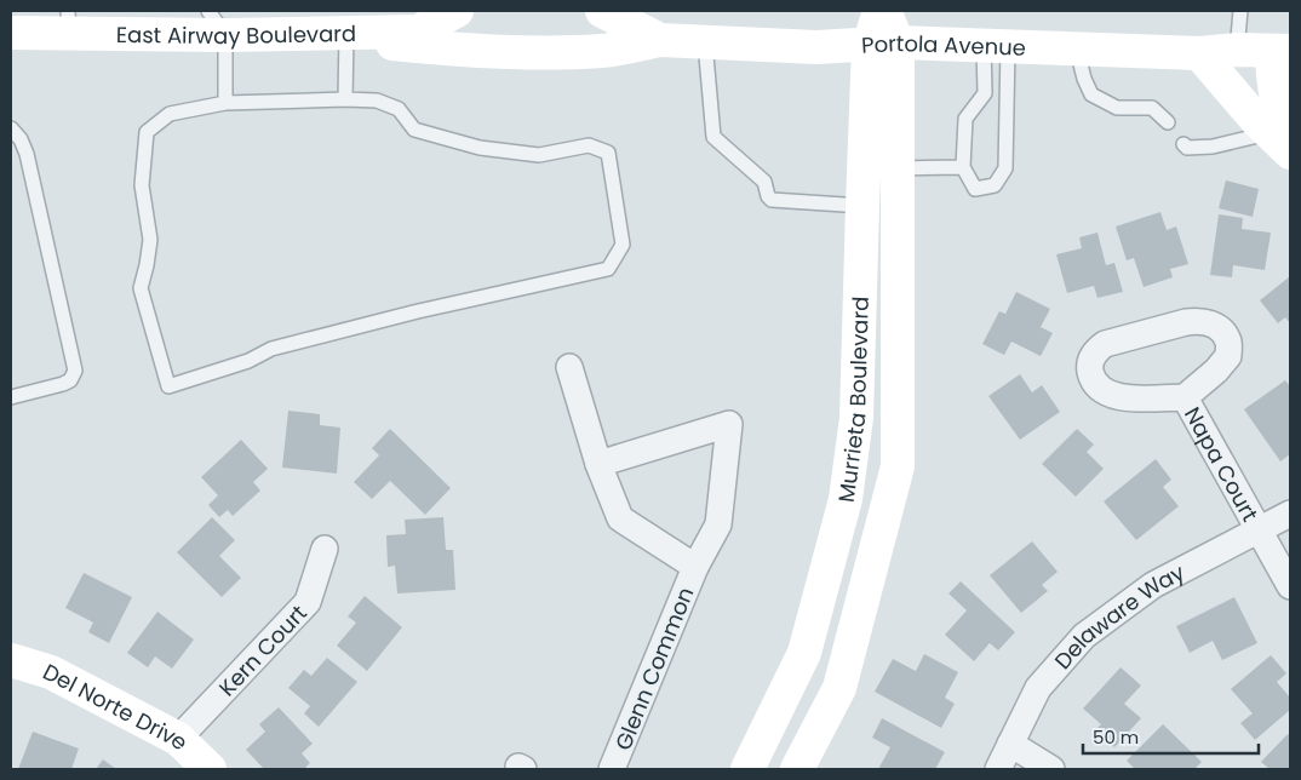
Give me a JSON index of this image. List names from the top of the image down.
{
  "streets": {
    "main road": [
      "East Airway Boulevard",
      "Portola Avenue",
      "Murrieta Boulevard",
      "Del Norte Drive"
    ],
    "street": [
      "Napa Court",
      "Delaware Way",
      "Kern Court",
      "Glenn Common"
    ]
  },
  "crossings": [
    ["Portola Avenue", "Murrieta Boulevard"],
    ["Napa Court", "Delaware Way"],
    ["Kern Court", "Del Norte Drive"]
  ],
  "scale_bar": "50 m"
}
